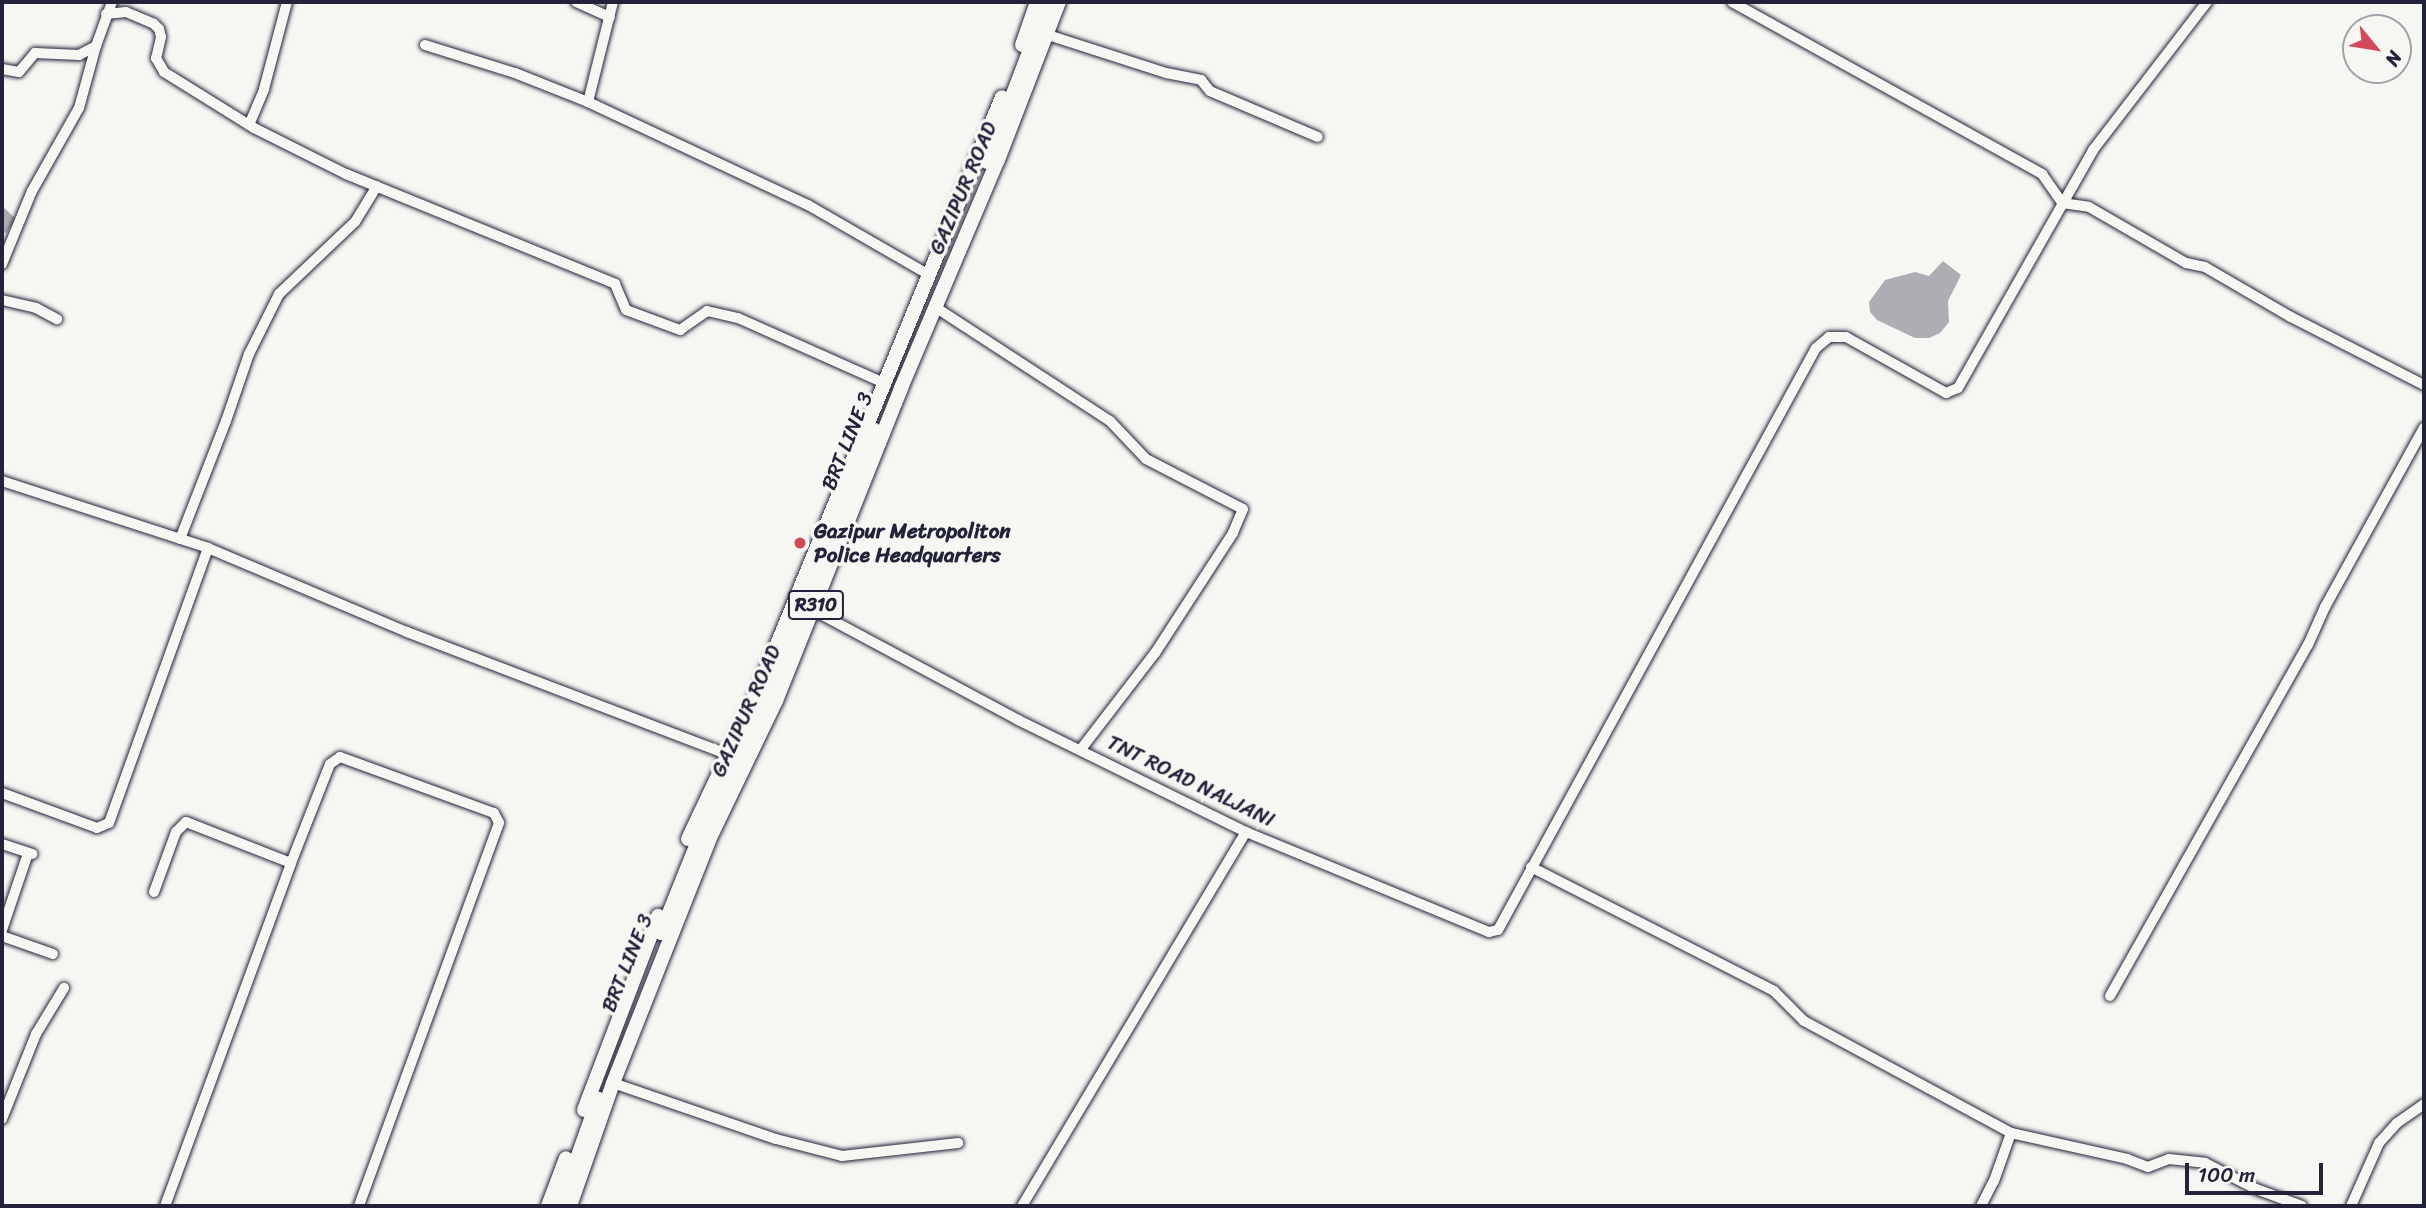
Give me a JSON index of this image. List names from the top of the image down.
{
  "streets": {
    "main road": ["GAZIPUR ROAD", "BRT LINE 3", "R310"],
    "street": ["TNT ROAD NALJANI"]
  },
  "crossings": [
    ["GAZIPUR ROAD", "TNT ROAD NALJANI"]
  ],
  "places": ["Gazipur Metropoliton Police Headquarters"],
  "scale_bar": "100 m",
  "north": "bottom right"
}
